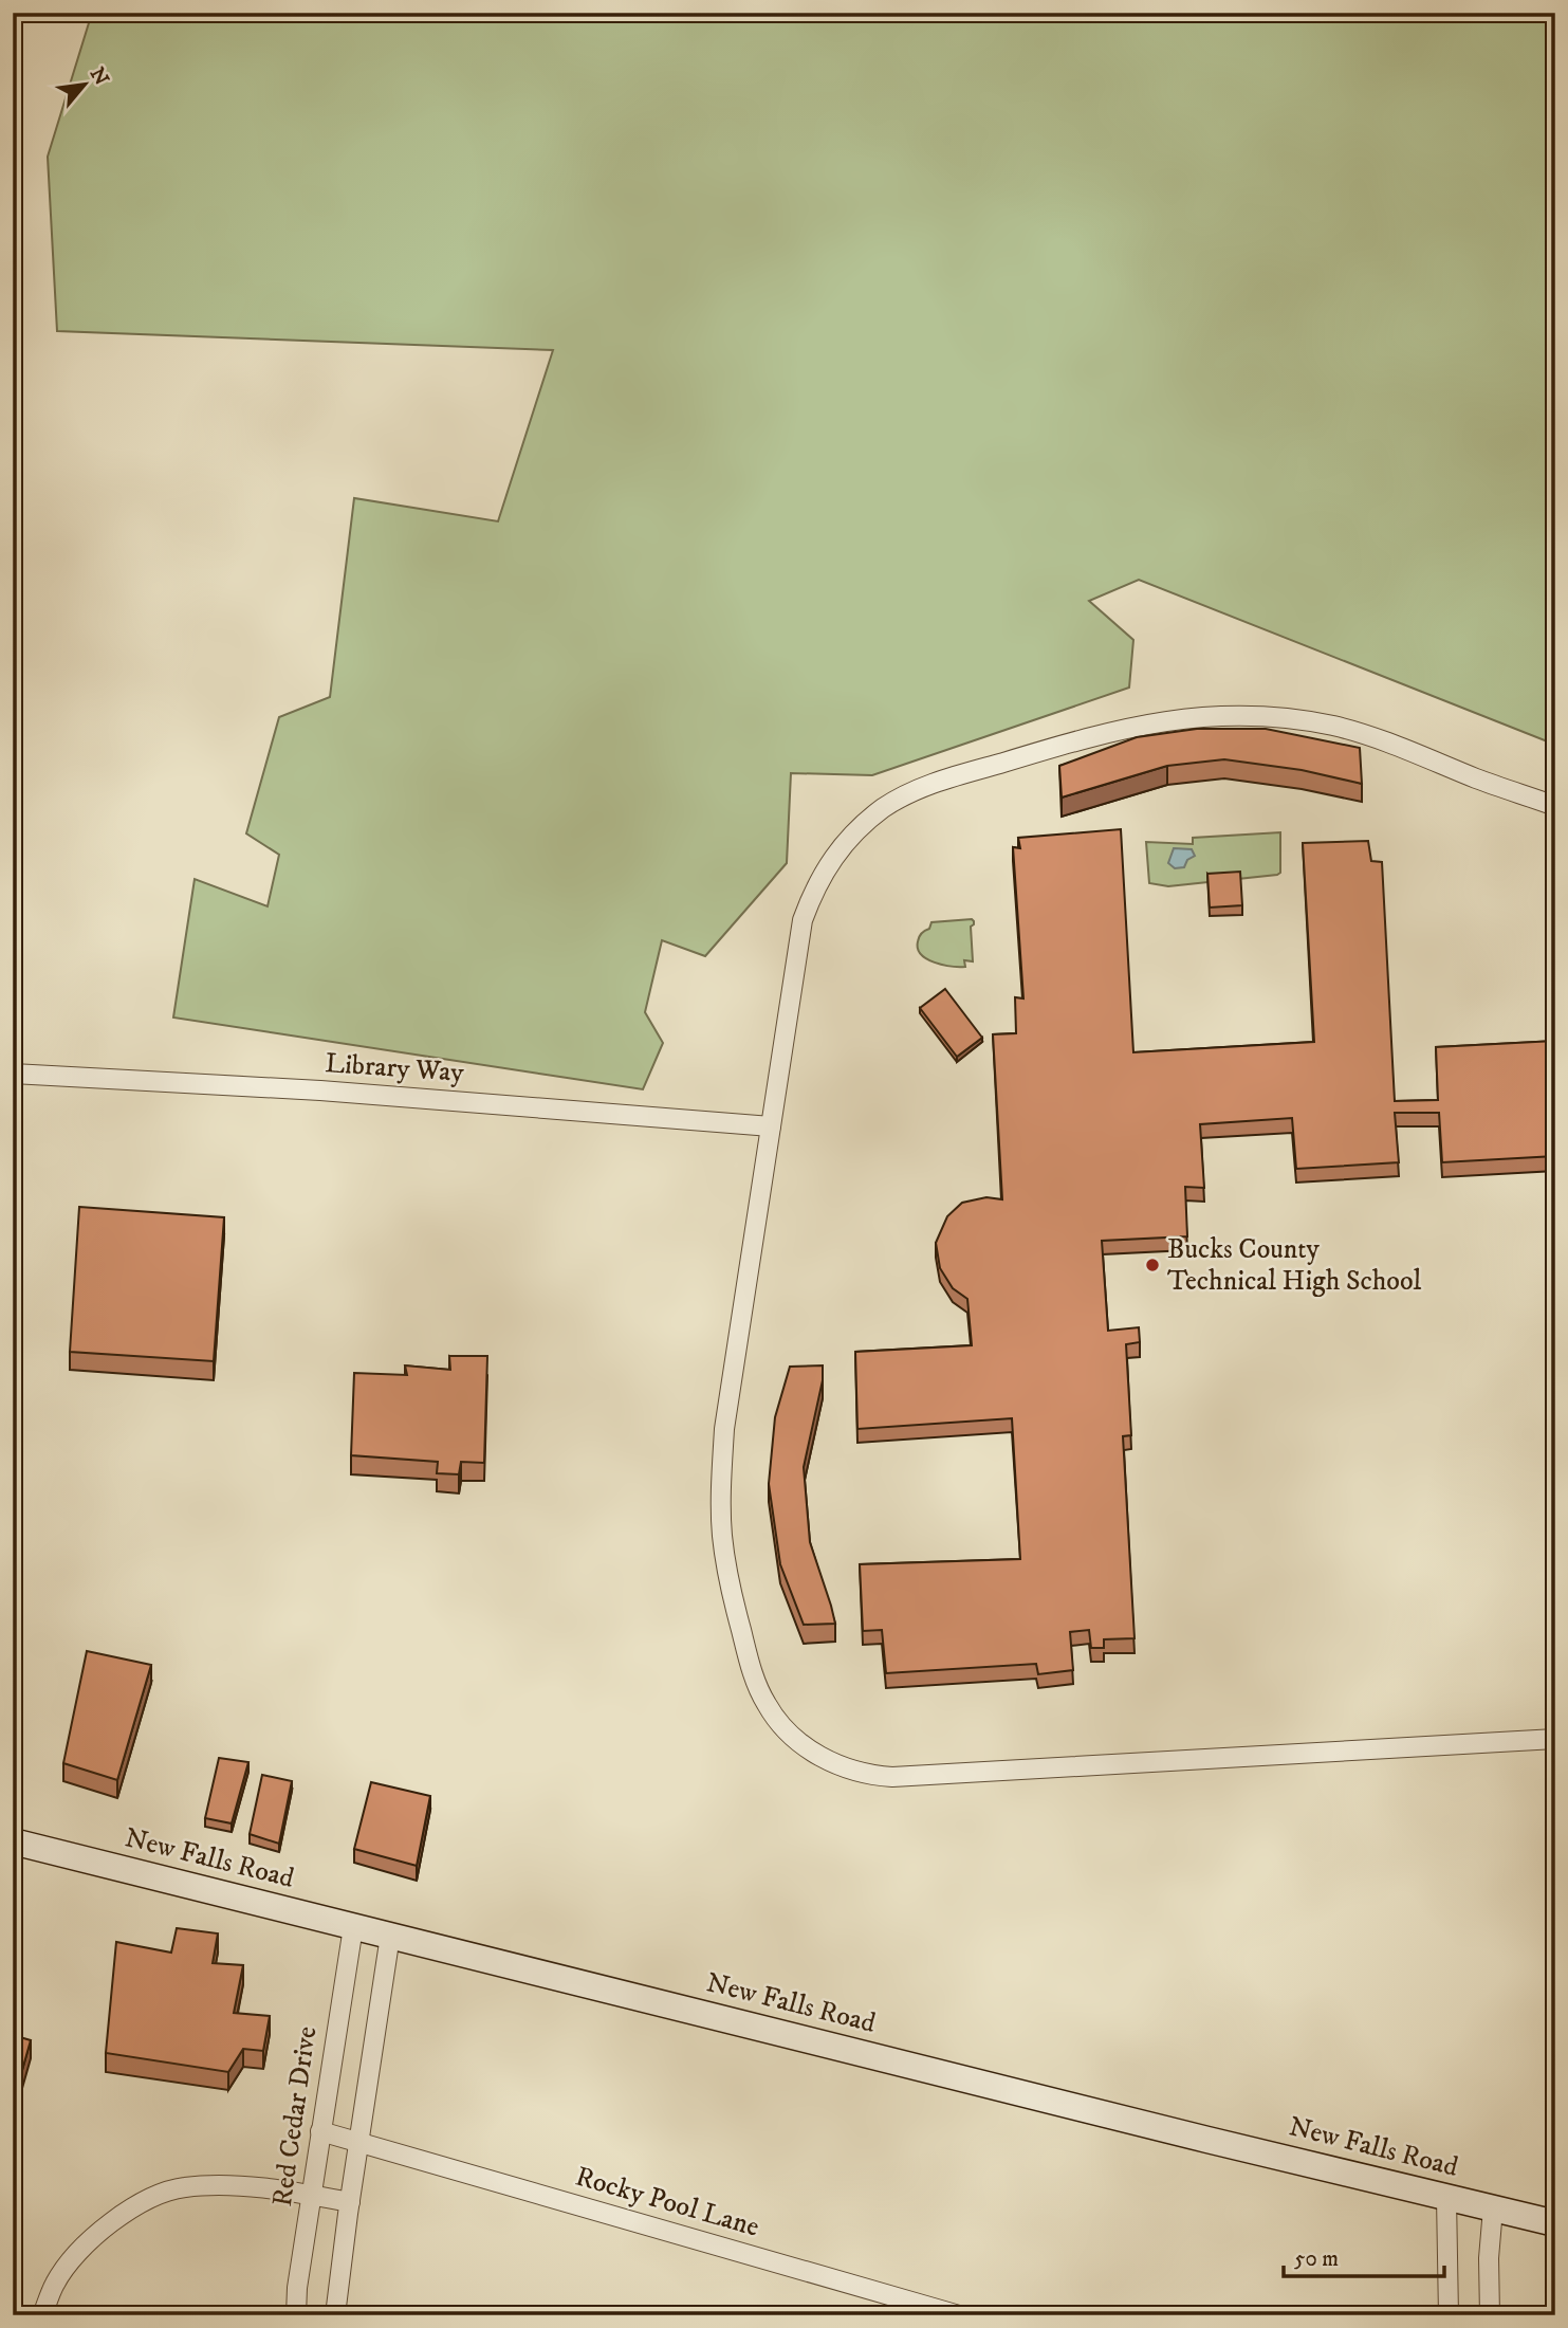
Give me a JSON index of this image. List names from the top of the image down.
{
  "streets": {
    "main road": ["New Falls Road"],
    "street": ["Library Way", "Red Cedar Drive", "Rocky Pool Lane"]
  },
  "crossings": [
    ["New Falls Road", "Red Cedar Drive"],
    ["Red Cedar Drive", "Rocky Pool Lane"]
  ],
  "places": ["Bucks County Technical High School"],
  "scale_bar": "50 m",
  "north": "top right"
}
